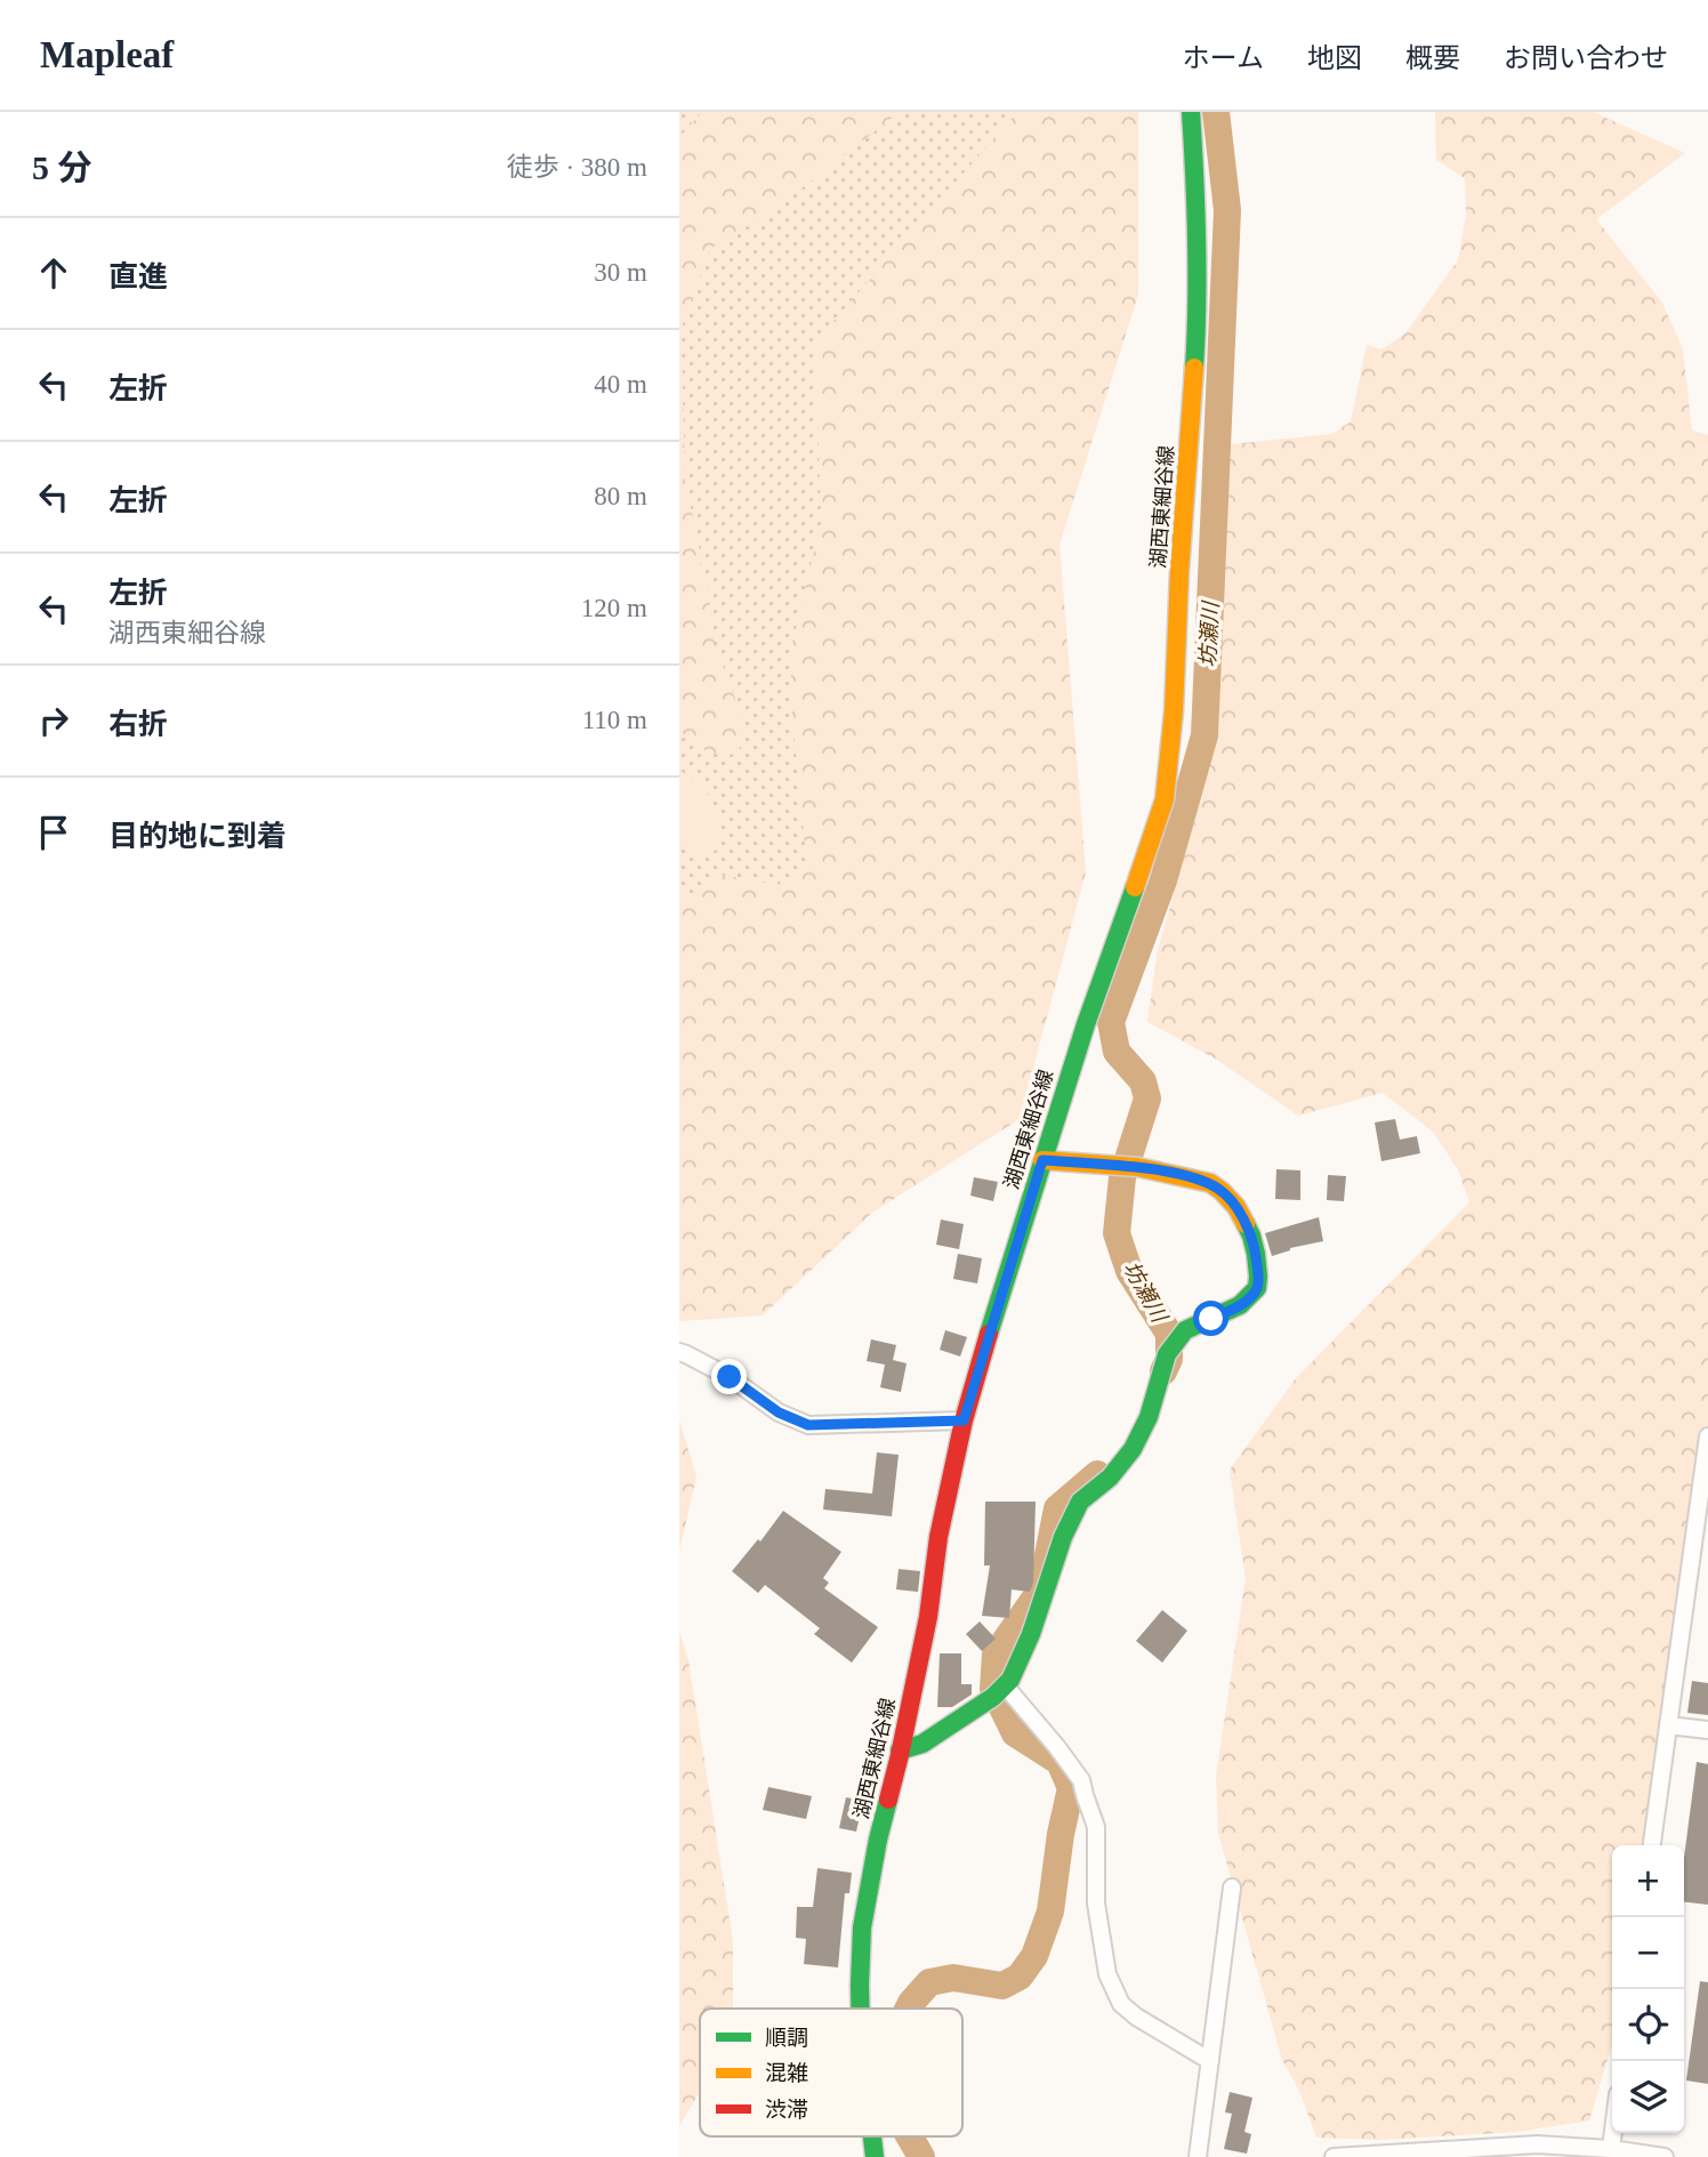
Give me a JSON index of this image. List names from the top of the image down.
{
  "streets": {
    "main road": ["湖西東細谷線"]
  },
  "water": ["坊瀬川"],
  "legend": ["順調", "混雑", "渋滞"],
  "page": {
    "header": "Mapleaf",
    "nav": [
      "ホーム",
      "地図",
      "概要",
      "お問い合わせ"
    ],
    "heading": ["5 分", "徒歩 · 380 m"],
    "list": [
      ["直進", "30 m"],
      ["左折", "40 m"],
      ["左折", "80 m"],
      ["左折", "湖西東細谷線", "120 m"],
      ["右折", "110 m"],
      "目的地に到着"
    ],
    "map_buttons": ["+", "−"]
  }
}
